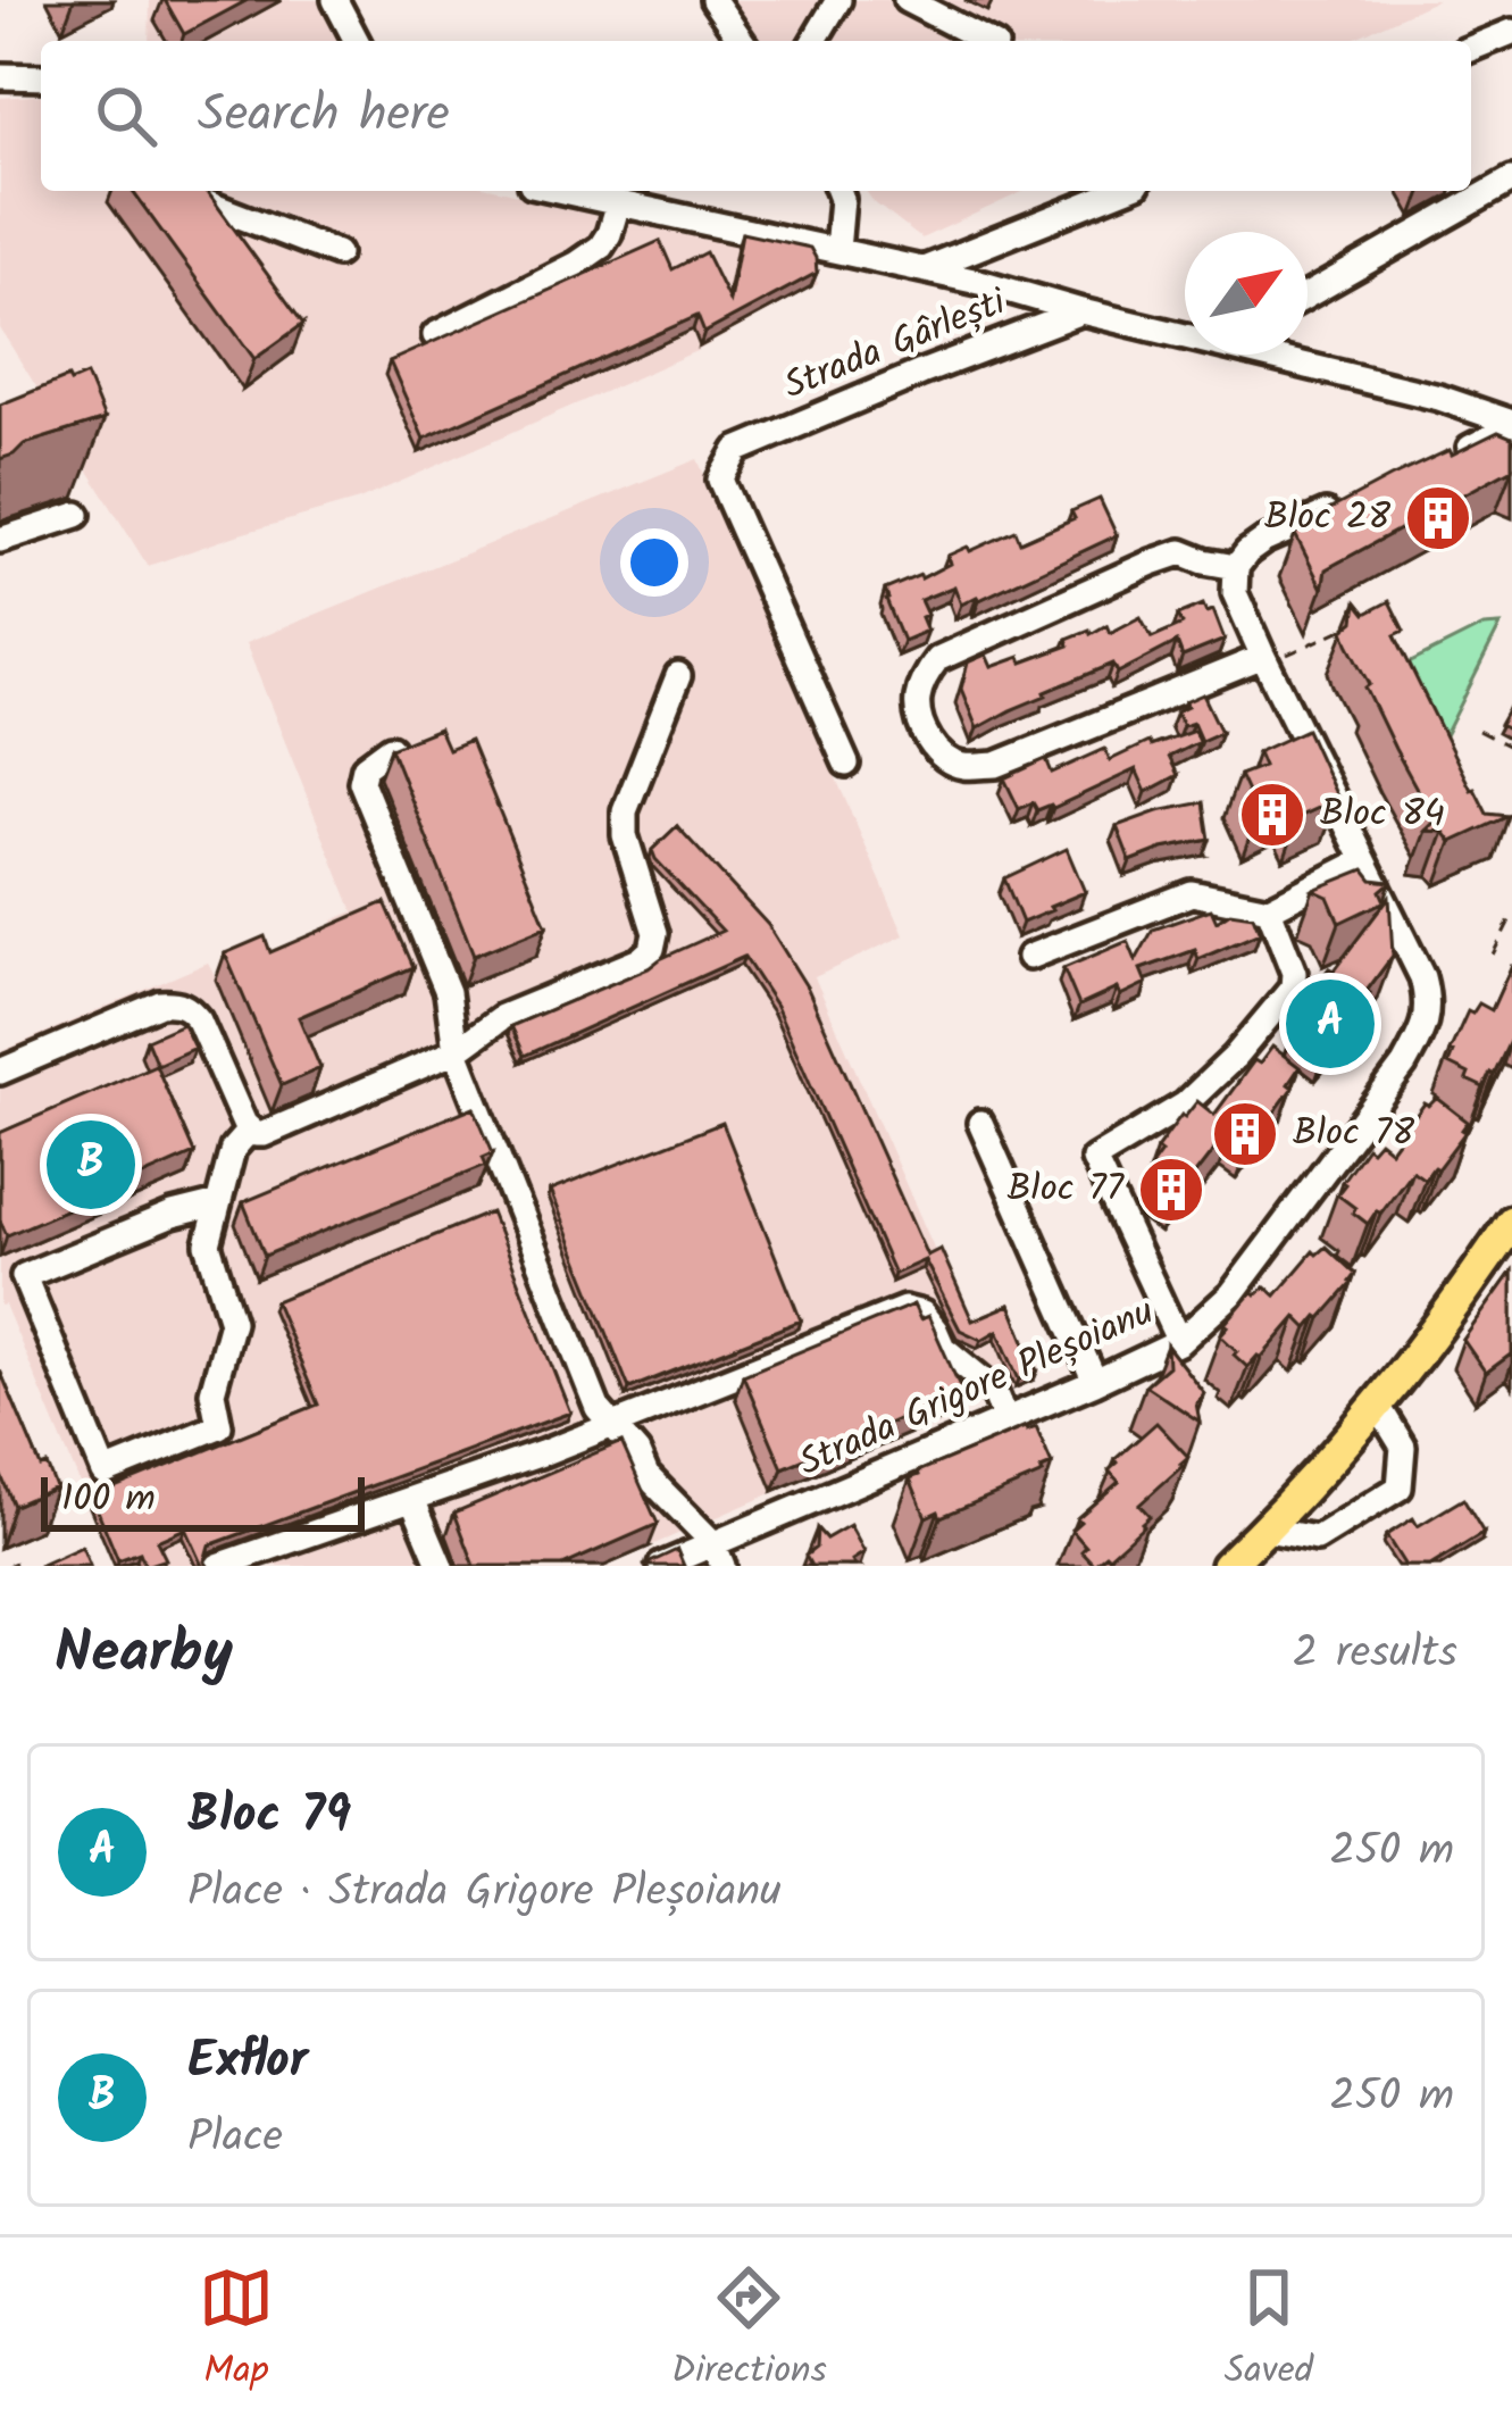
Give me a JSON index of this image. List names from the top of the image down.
{
  "streets": {
    "street": ["Strada Gârlești", "Strada Grigore Pleșoianu"]
  },
  "places": {
    "building": [
      "Bloc 28",
      "Bloc 84",
      "Bloc 78",
      "Bloc 77"
    ]
  },
  "scale_bar": "100 m",
  "north": "top right",
  "page": {
    "search": "Search here",
    "pins": ["A", "B"],
    "scale": "100 m",
    "heading": ["Nearby", "2 results"],
    "list": [
      {
        "mark": "A",
        "name": "Bloc 79",
        "note": "Place · Strada Grigore Pleșoianu",
        "value": "250 m"
      },
      {
        "mark": "B",
        "name": "Exflor",
        "note": "Place",
        "value": "250 m"
      }
    ],
    "nav": ["Map", "Directions", "Saved"]
  }
}
